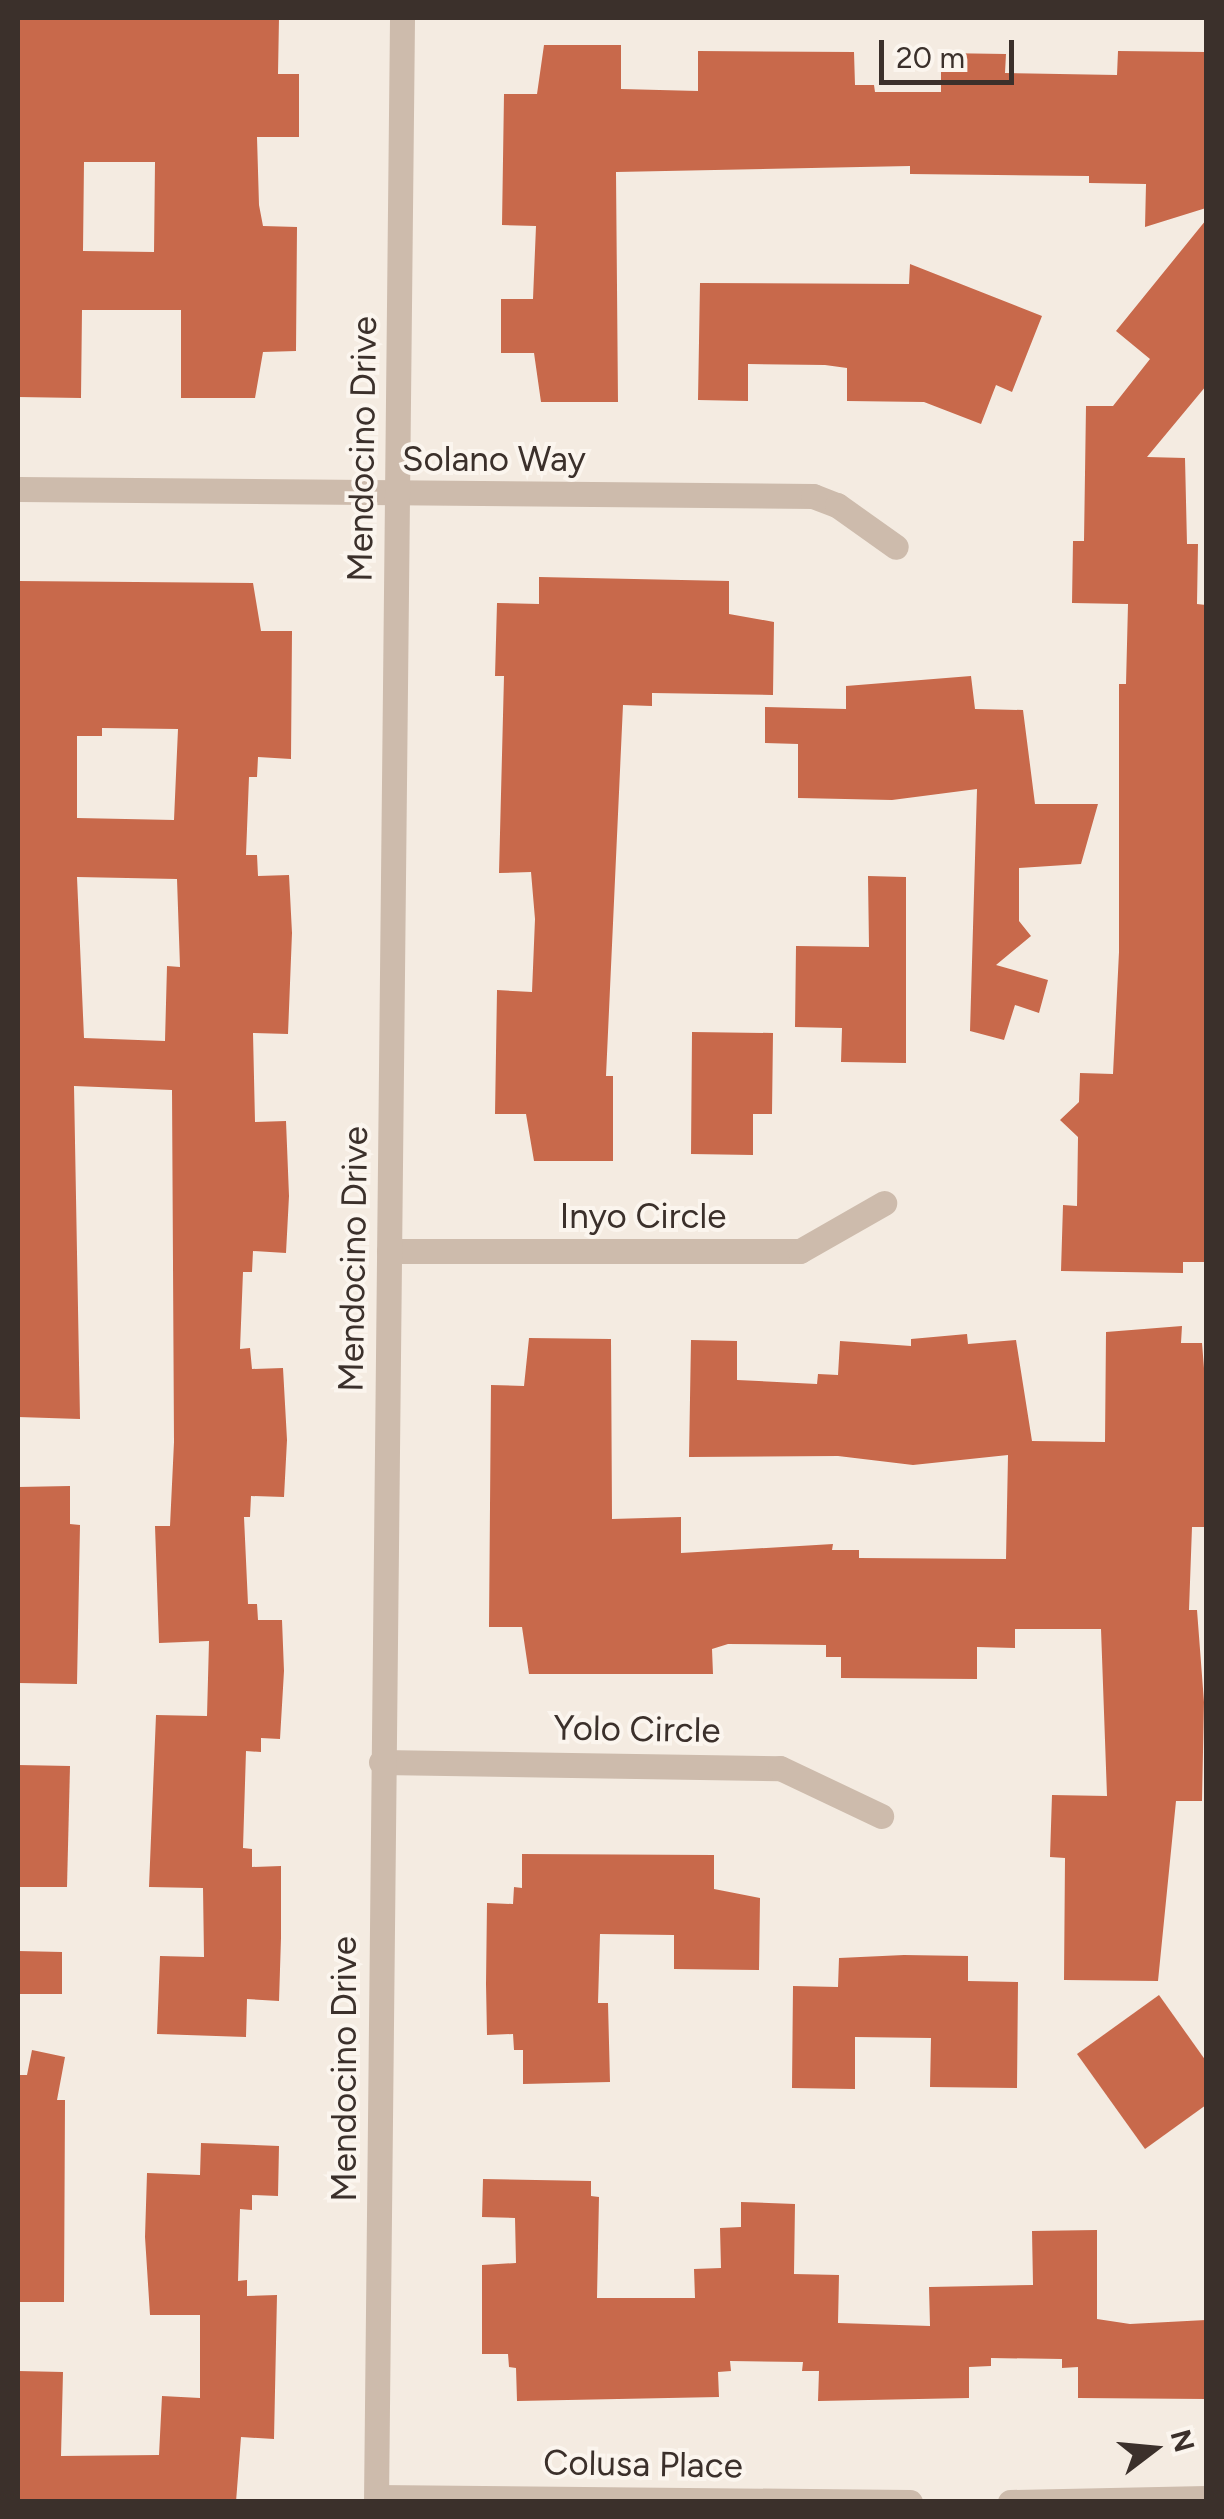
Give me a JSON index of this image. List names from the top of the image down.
{
  "streets": {
    "street": [
      "Mendocino Drive",
      "Solano Way",
      "Inyo Circle",
      "Yolo Circle",
      "Colusa Place"
    ]
  },
  "crossings": [
    ["Mendocino Drive", "Solano Way"],
    ["Mendocino Drive", "Inyo Circle"],
    ["Mendocino Drive", "Yolo Circle"],
    ["Mendocino Drive", "Colusa Place"]
  ],
  "scale_bar": "20 m",
  "north": "right"
}
